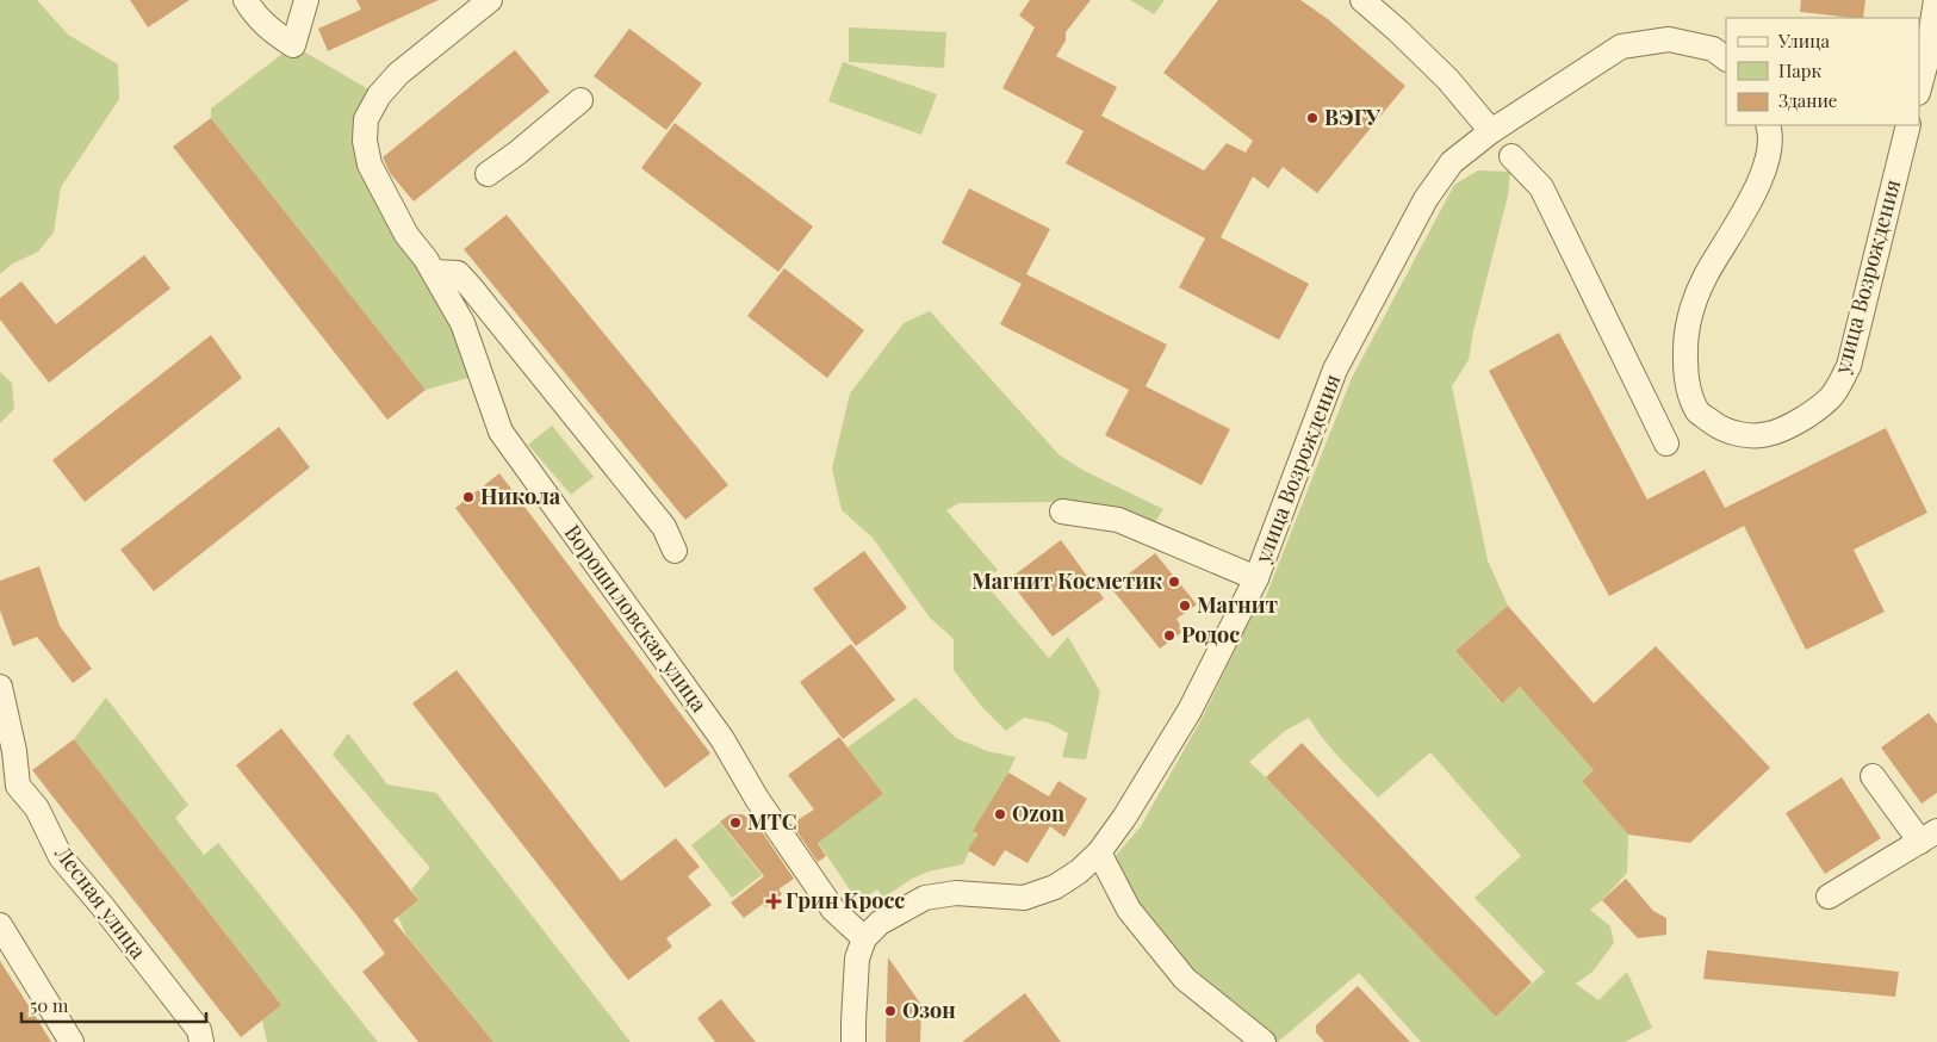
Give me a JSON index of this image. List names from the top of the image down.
{
  "streets": {
    "street": ["улица Возрождения", "Ворошиловская улица", "Лесная улица"]
  },
  "crossings": [
    ["улица Возрождения", "Ворошиловская улица"]
  ],
  "places": {
    "other": [
      "ВЭГУ",
      "Никола",
      "Магнит Косметик",
      "Магнит",
      "Родос",
      "Ozon",
      "МТС",
      "Озон"
    ],
    "health": ["Грин Кросс"]
  },
  "legend": ["Улица", "Парк", "Здание"],
  "scale_bar": "50 m"
}
